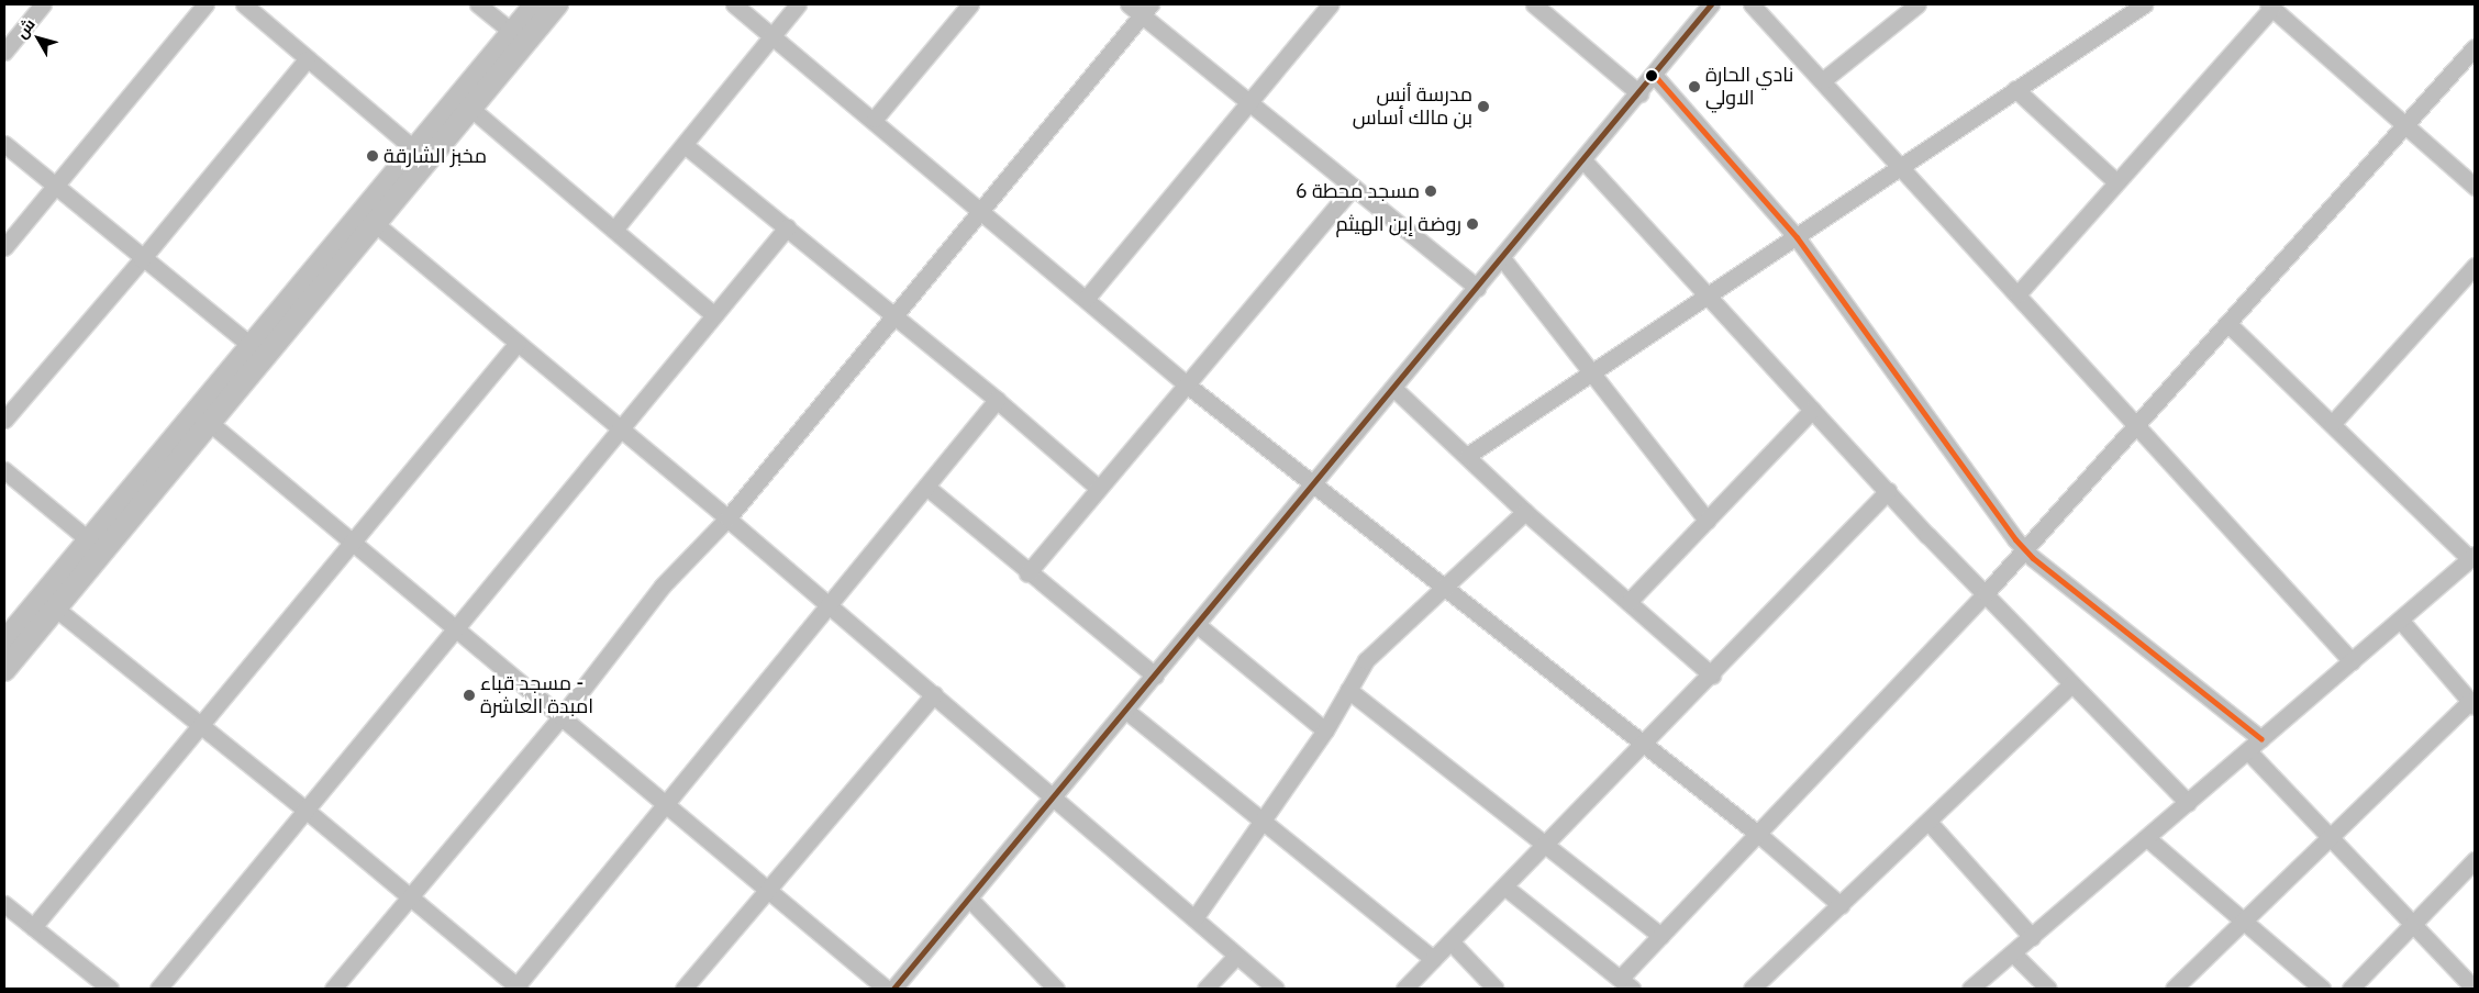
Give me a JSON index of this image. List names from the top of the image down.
{
  "places": [
    "نادي الحارة الاولي",
    "مدرسة أنس بن مالك أساس",
    "مخبز الشارقة",
    "مسجد محطة 6",
    "روضة إبن الهيثم",
    "مسجد قباء - امبدة العاشرة"
  ],
  "north": "top left"
}
